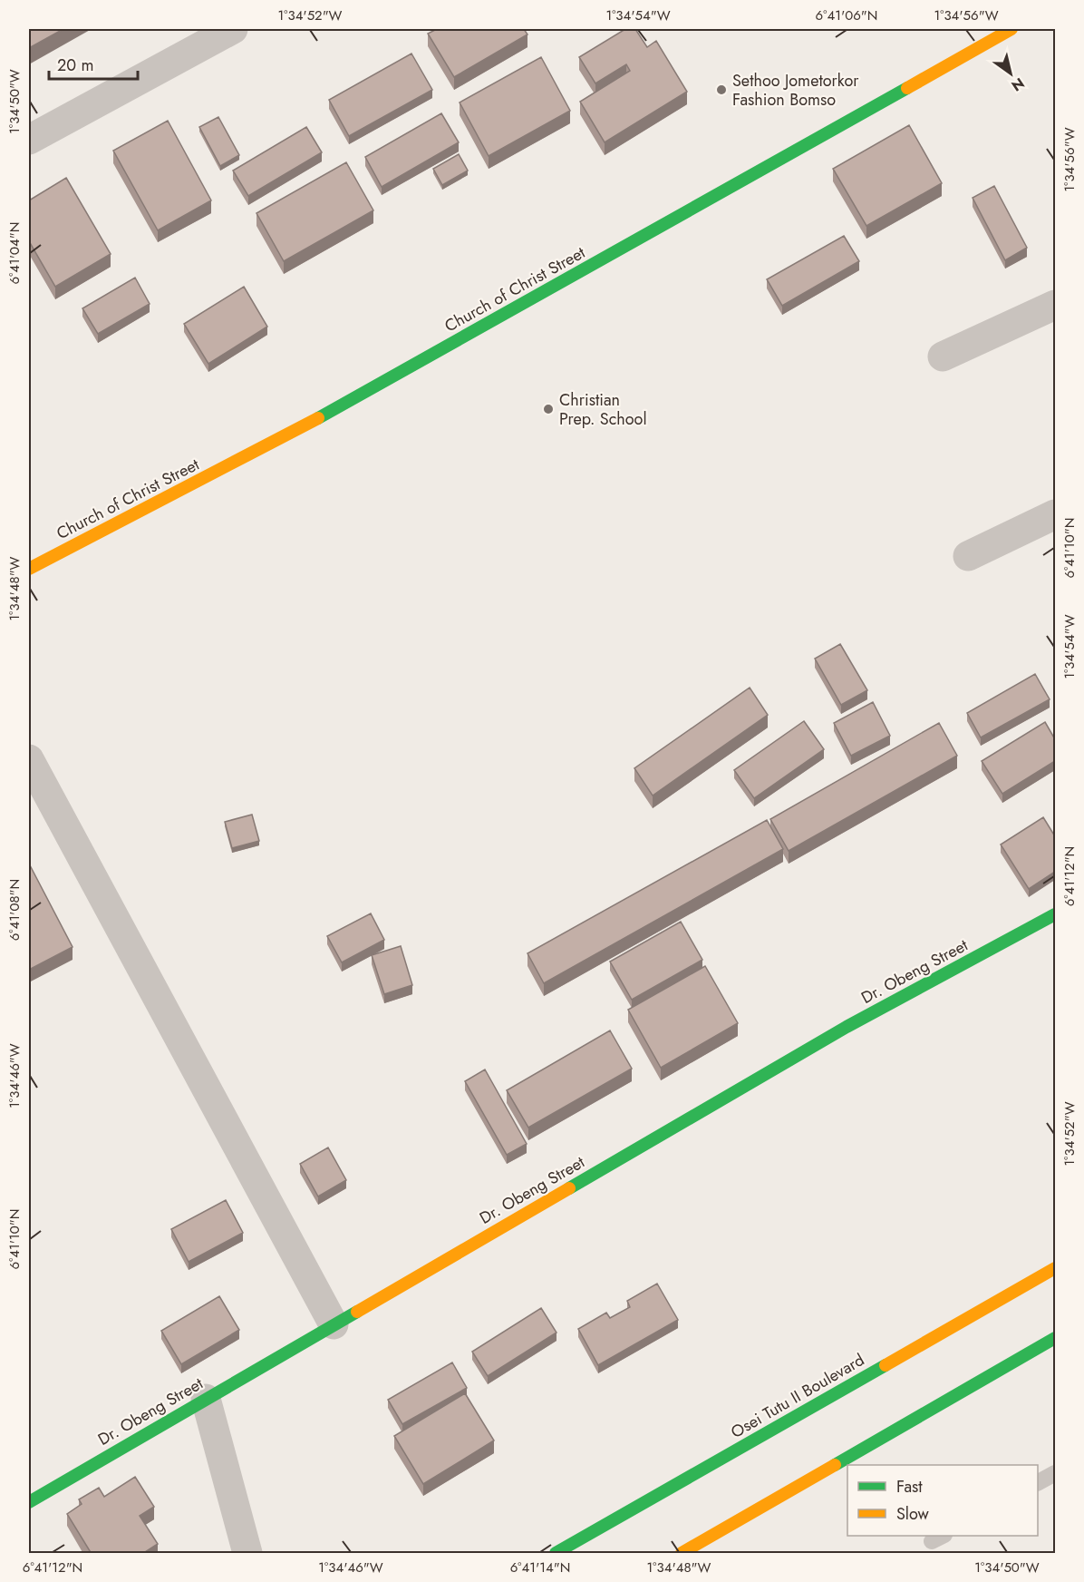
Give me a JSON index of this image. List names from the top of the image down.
{
  "streets": {
    "main road": ["Church of Christ Street", "Dr. Obeng Street", "Osei Tutu II Boulevard"]
  },
  "places": ["Sethoo Jometorkor Fashion Bomso", "Christian Prep. School"],
  "legend": ["Fast", "Slow"],
  "scale_bar": "20 m",
  "north": "bottom right",
  "coordinates": [
    "1°34'52\"W",
    "1°34'54\"W",
    "6°41'06\"N",
    "1°34'56\"W",
    "1°34'50\"W",
    "6°41'04\"N",
    "6°41'10\"N",
    "1°34'48\"W",
    "6°41'12\"N",
    "6°41'08\"N",
    "1°34'46\"W",
    "6°41'14\"N"
  ]
}
